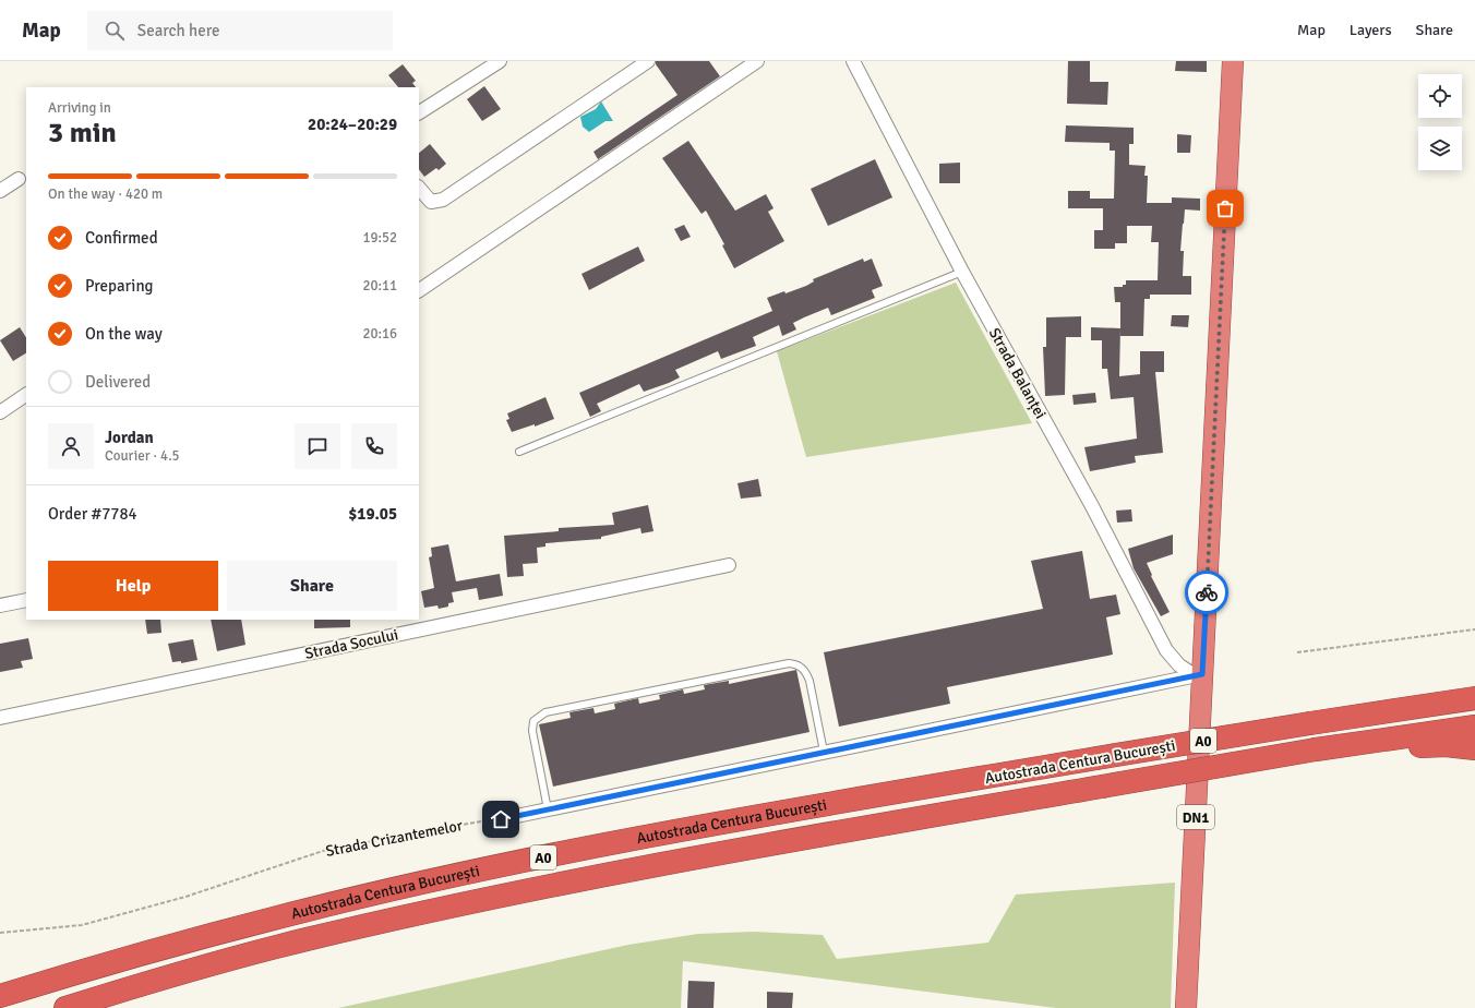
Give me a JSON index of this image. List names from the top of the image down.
{
  "streets": {
    "highway": ["A0", "Autostrada Centura București", "DN1"],
    "street": ["Strada Balanței", "Strada Socului"],
    "path": ["Strada Crizantemelor"]
  },
  "crossings": [
    ["Strada Balanței", "DN1"]
  ],
  "page": {
    "header": "Map",
    "search": "Search here",
    "nav": ["Map", "Layers", "Share"],
    "heading": ["3 min", "Arriving in", "20:24–20:29"],
    "panel": [
      "Jordan",
      "Courier · 4.5",
      "Order #7784",
      "$19.05"
    ],
    "bar": "On the way · 420 m",
    "list": [
      ["Confirmed", "19:52"],
      ["Preparing", "20:11"],
      ["On the way", "20:16"],
      "Delivered"
    ],
    "buttons": ["Help", "Share"]
  }
}
